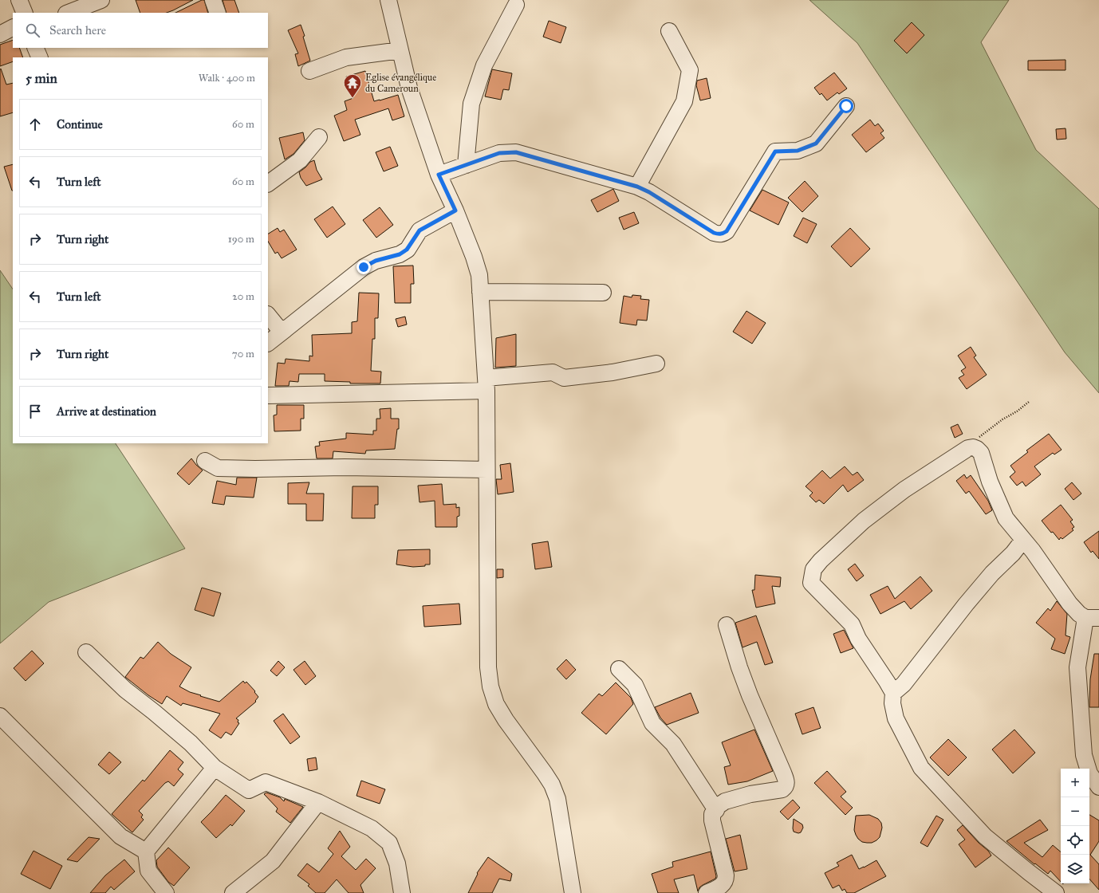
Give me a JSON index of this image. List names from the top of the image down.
{
  "places": {
    "temple": ["Eglise évangélique du Cameroun"]
  },
  "page": {
    "search": "Search here",
    "heading": ["5 min", "Walk · 400 m"],
    "list": [
      ["Continue", "60 m"],
      ["Turn left", "60 m"],
      ["Turn right", "190 m"],
      ["Turn left", "20 m"],
      ["Turn right", "70 m"],
      "Arrive at destination"
    ],
    "map_buttons": ["+", "−"]
  }
}
